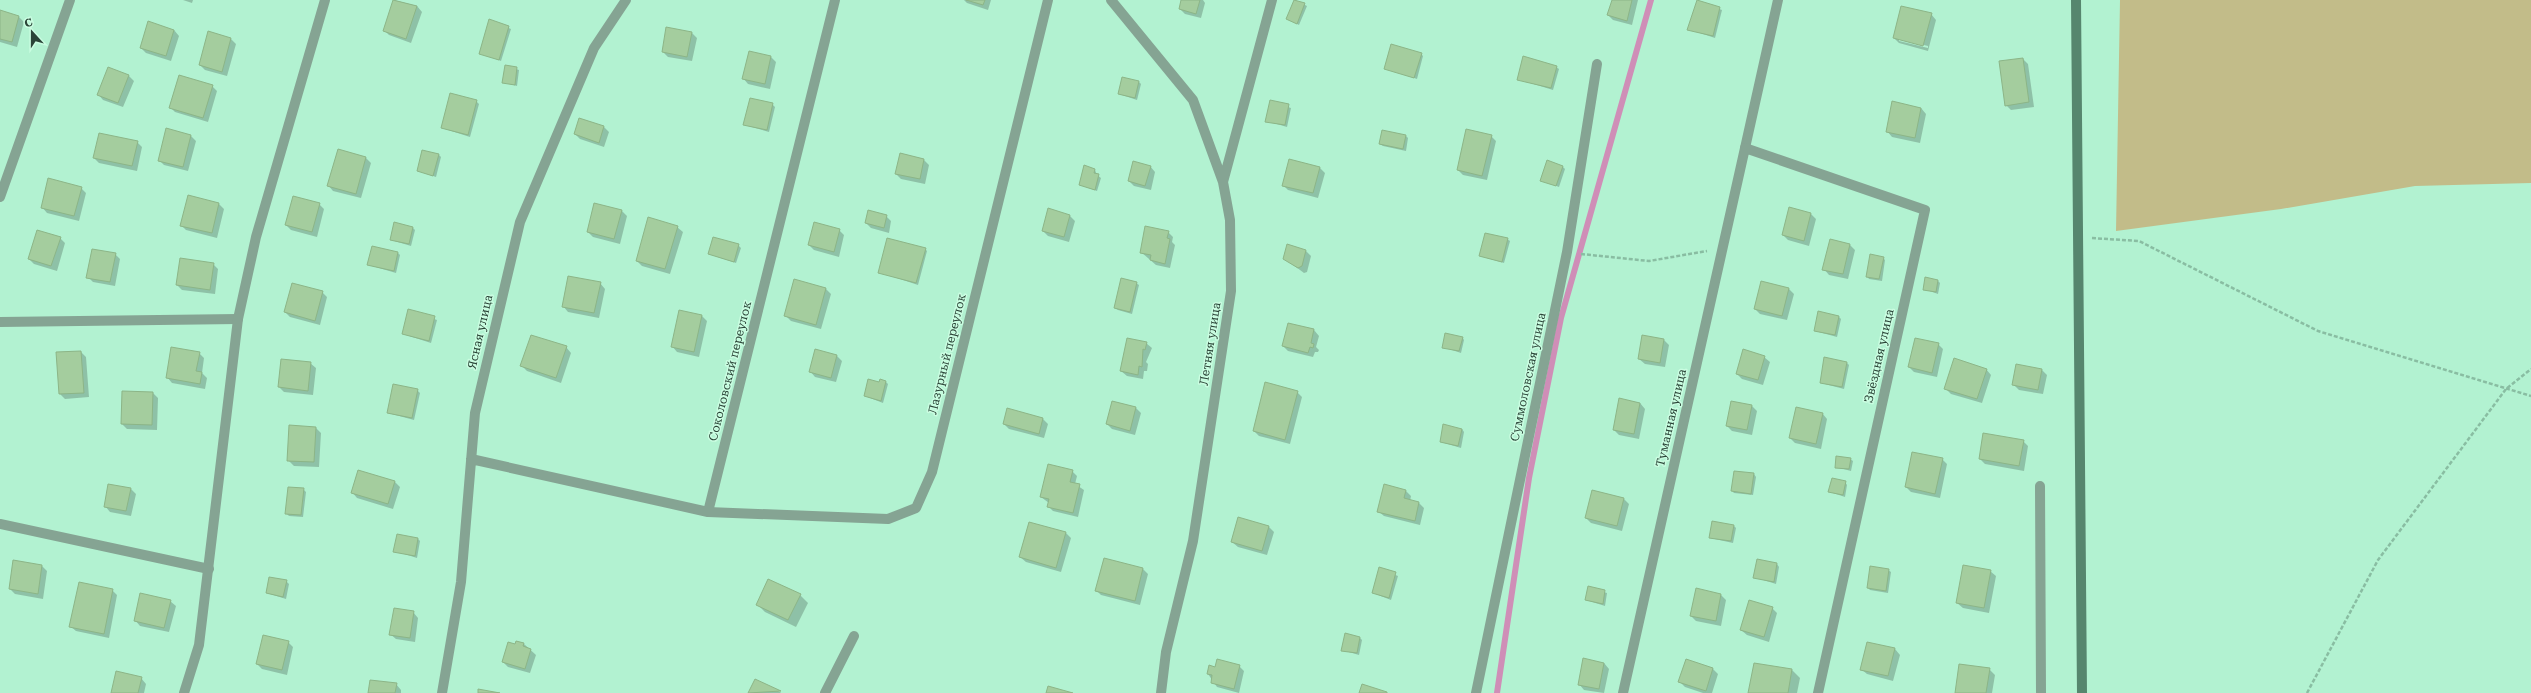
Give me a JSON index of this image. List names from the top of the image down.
{
  "streets": {
    "street": [
      "Ясная улица",
      "Летняя улица",
      "Лазурный переулок",
      "Звёздная улица",
      "Соколовский переулок",
      "Суммоловская улица",
      "Туманная улица"
    ]
  },
  "crossings": [
    ["Лазурный переулок", "Соколовский переулок"],
    ["Звёздная улица", "Туманная улица"]
  ],
  "north": "top"
}
